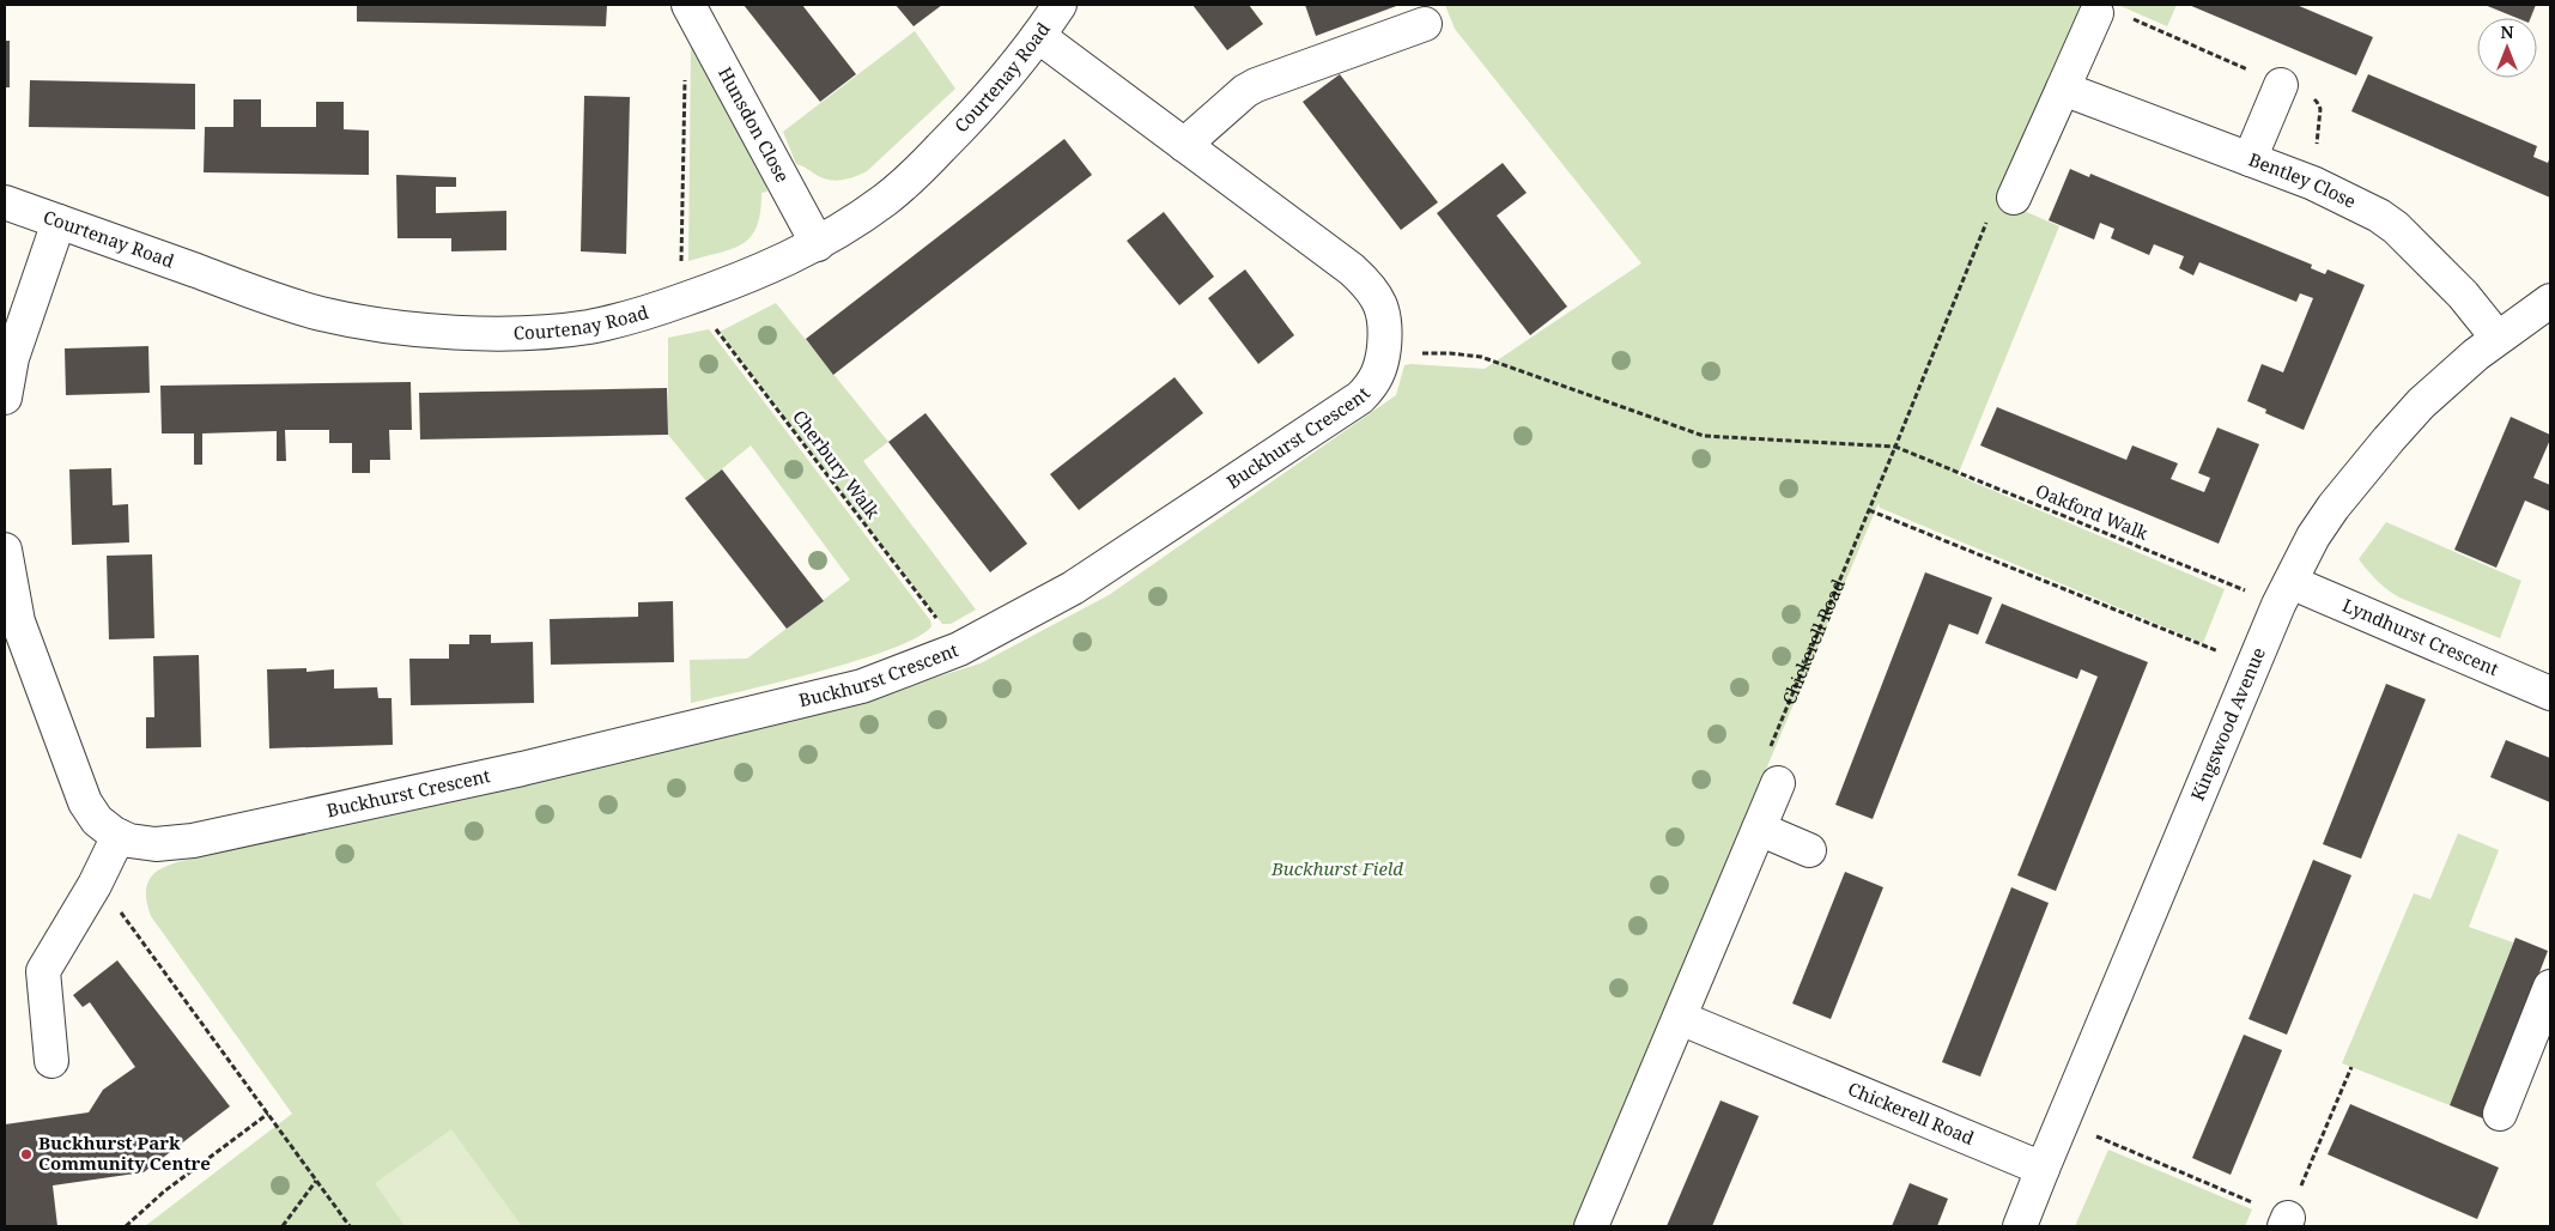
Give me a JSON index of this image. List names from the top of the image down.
{
  "streets": {
    "street": [
      "Courtenay Road",
      "Hunsdon Close",
      "Bentley Close",
      "Buckhurst Crescent",
      "Lyndhurst Crescent",
      "Chickerell Road",
      "Kingswood Avenue"
    ],
    "path": ["Cherbury Walk", "Oakford Walk"]
  },
  "crossings": [
    ["Courtenay Road", "Hunsdon Close"],
    ["Courtenay Road", "Buckhurst Crescent"],
    ["Courtenay Road", "Cherbury Walk"],
    ["Bentley Close", "Kingswood Avenue"],
    ["Buckhurst Crescent", "Cherbury Walk"],
    ["Buckhurst Crescent", "Oakford Walk"],
    ["Oakford Walk", "Lyndhurst Crescent"],
    ["Oakford Walk", "Chickerell Road"],
    ["Oakford Walk", "Kingswood Avenue"],
    ["Lyndhurst Crescent", "Kingswood Avenue"],
    ["Chickerell Road", "Kingswood Avenue"]
  ],
  "parks": ["Buckhurst Field"],
  "places": ["Buckhurst Park Community Centre"],
  "north": "top"
}
